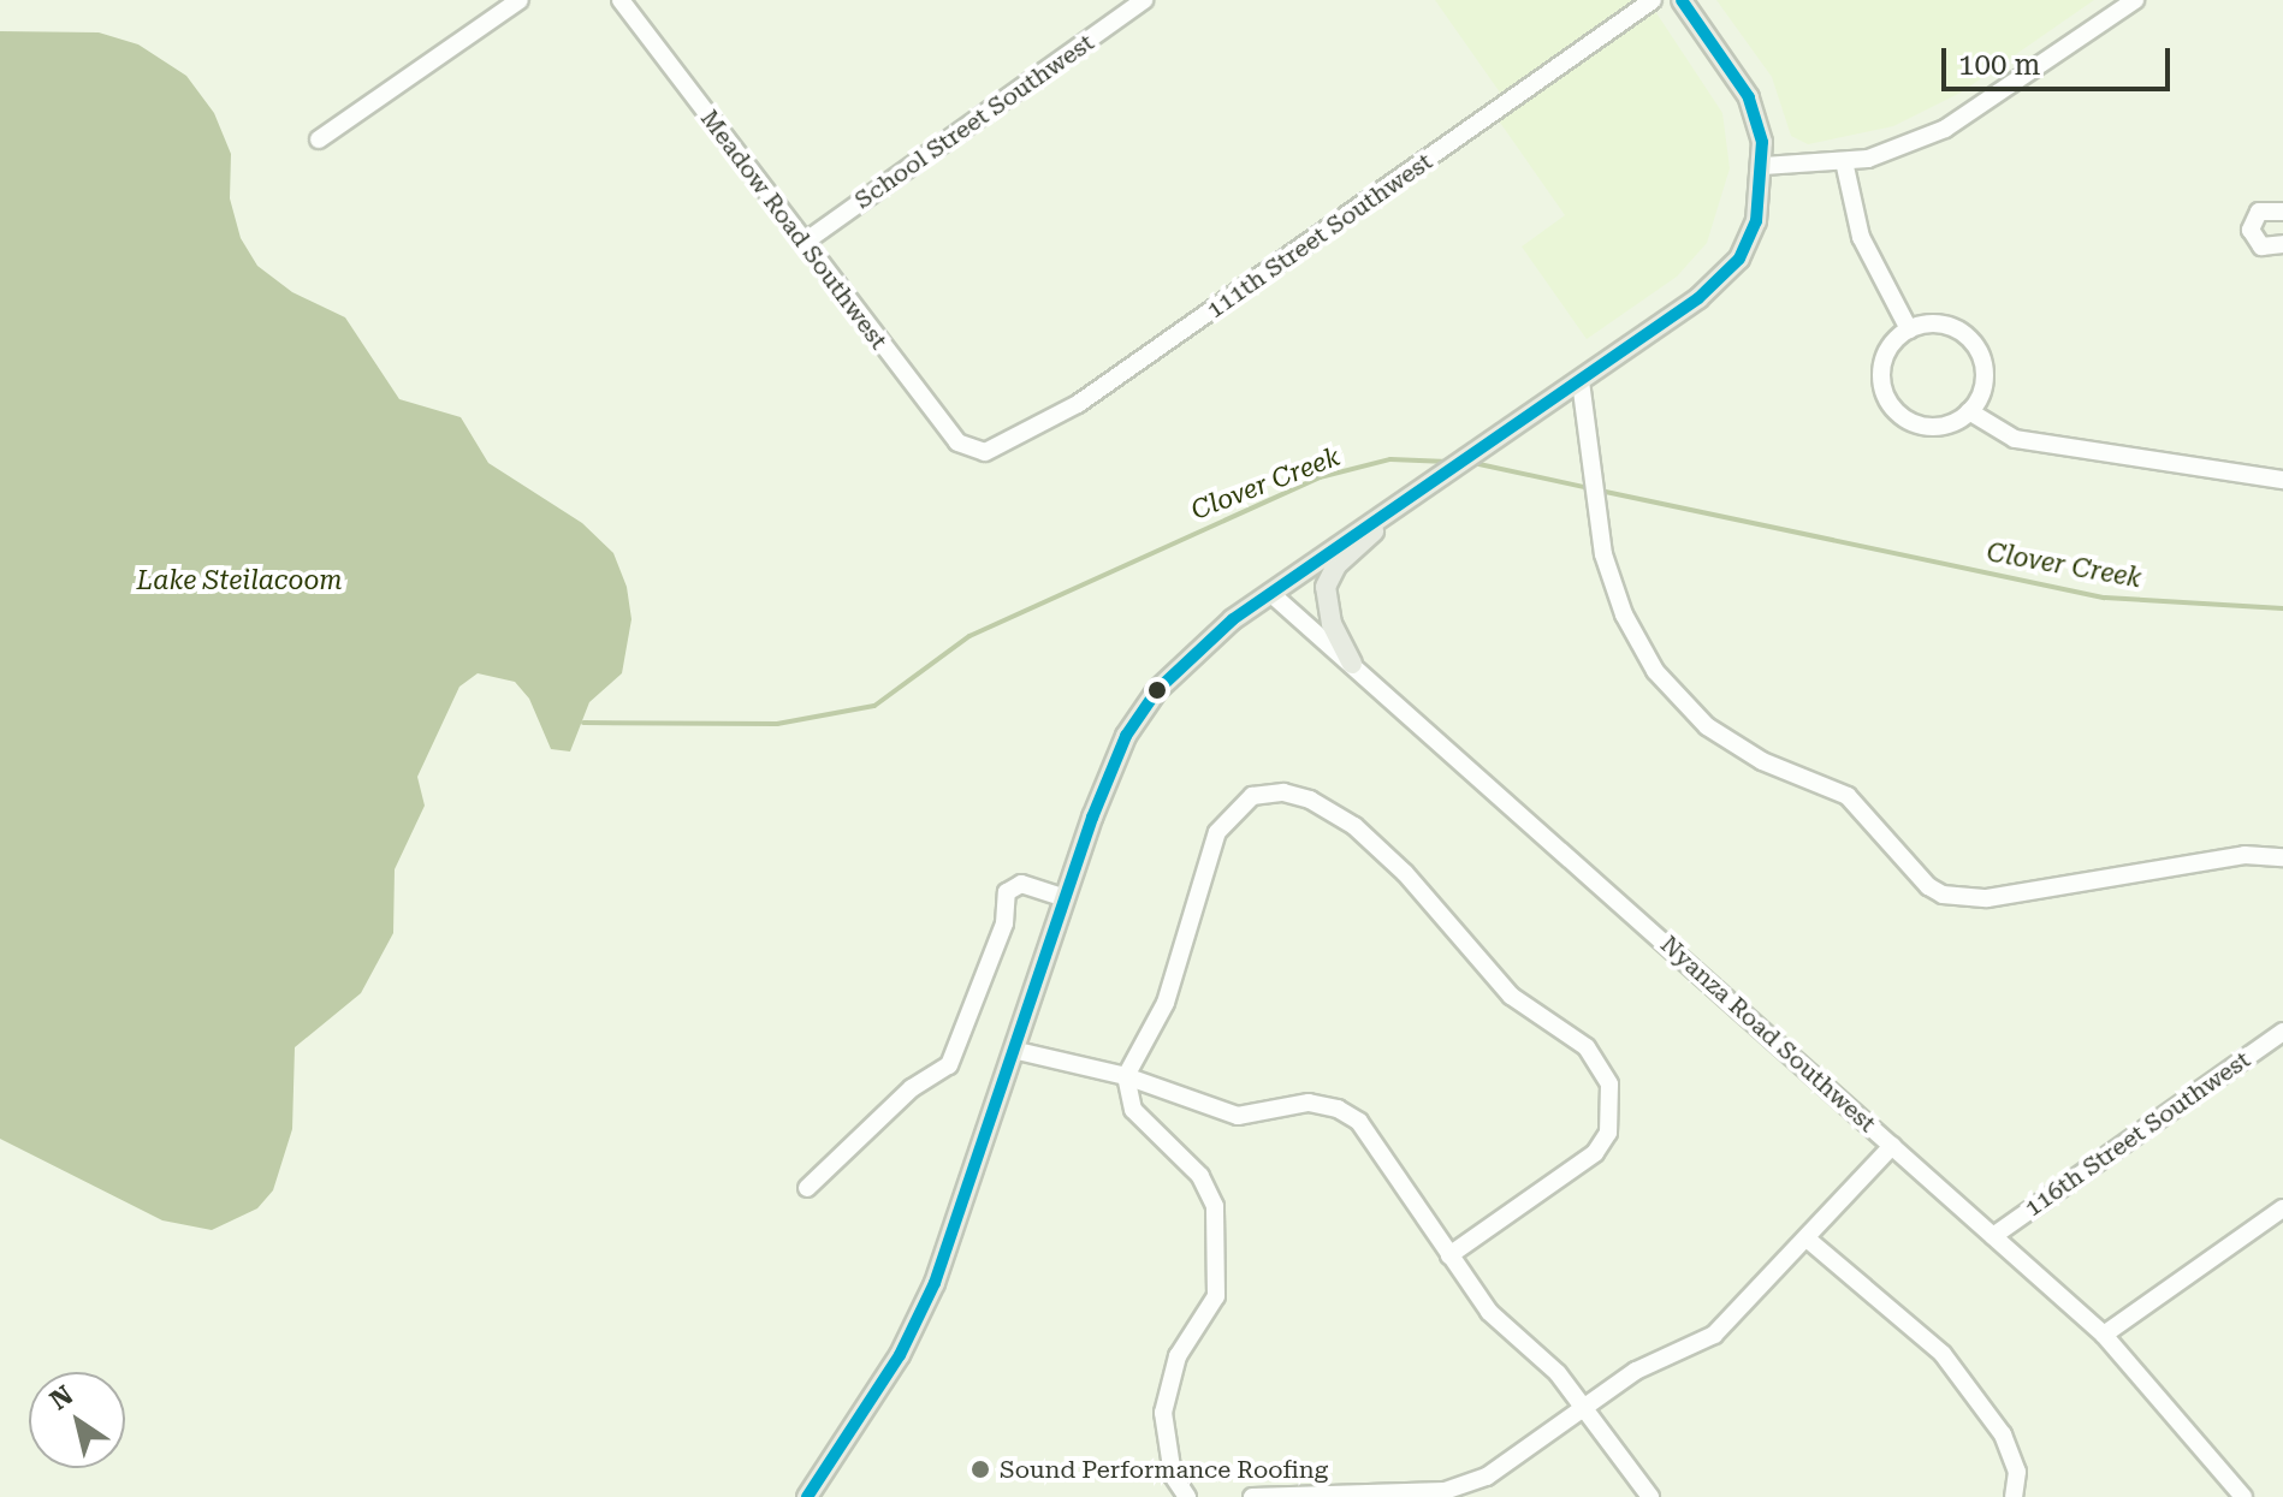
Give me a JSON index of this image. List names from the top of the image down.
{
  "streets": {
    "street": [
      "School Street Southwest",
      "Meadow Road Southwest",
      "111th Street Southwest",
      "Nyanza Road Southwest",
      "116th Street Southwest"
    ]
  },
  "crossings": [
    ["School Street Southwest", "Meadow Road Southwest"],
    ["Meadow Road Southwest", "111th Street Southwest"],
    ["Nyanza Road Southwest", "116th Street Southwest"]
  ],
  "water": ["Clover Creek", "Lake Steilacoom"],
  "places": ["Sound Performance Roofing"],
  "scale_bar": "100 m",
  "north": "top left"
}
